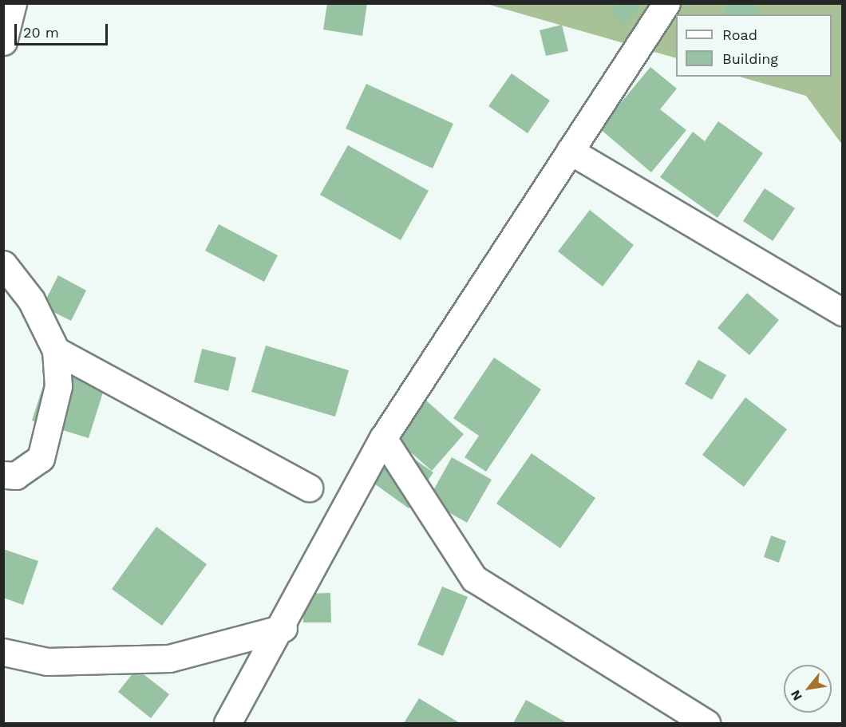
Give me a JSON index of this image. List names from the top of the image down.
{
  "legend": ["Road", "Building"],
  "scale_bar": "20 m",
  "north": "bottom left"
}
